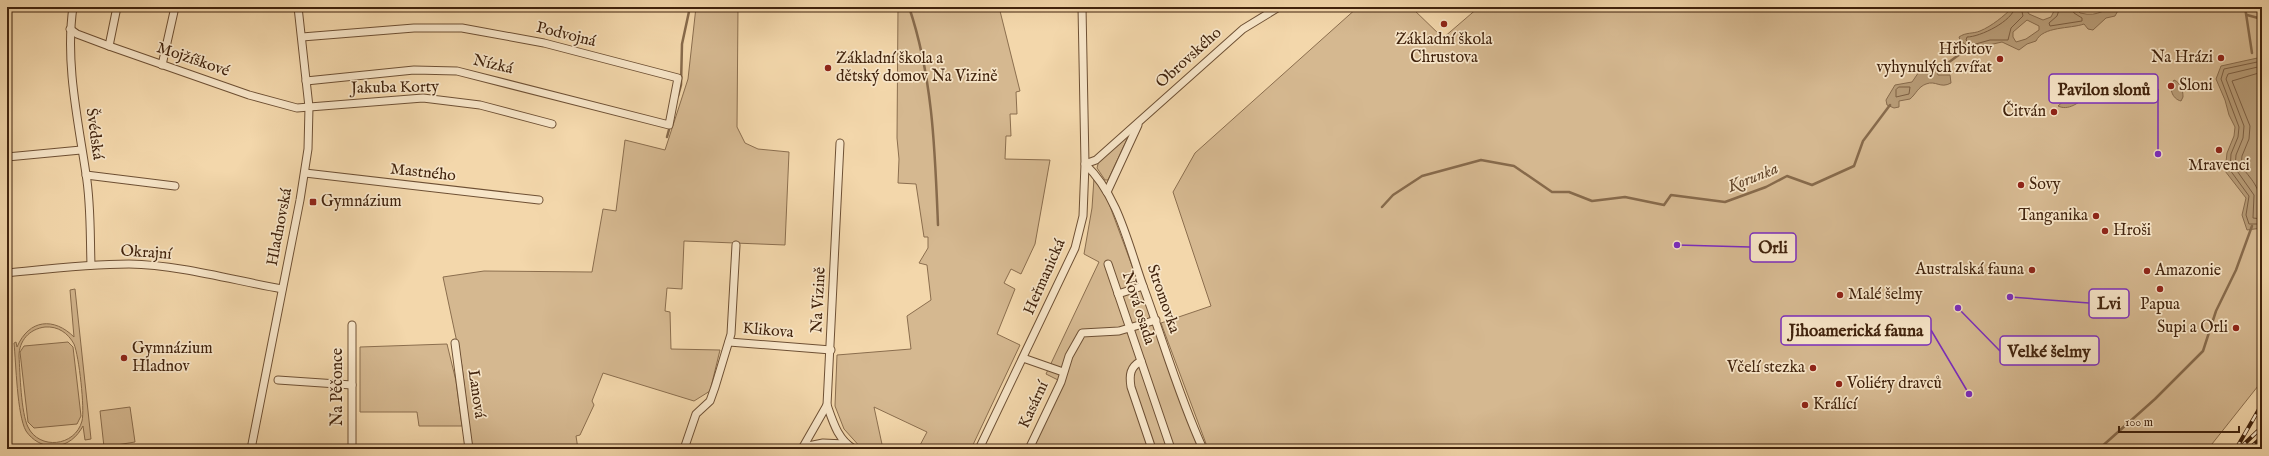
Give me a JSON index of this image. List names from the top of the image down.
{
  "streets": {
    "street": [
      "Podvojná",
      "Obrovského",
      "Mojžíškové",
      "Nízká",
      "Jakuba Korty",
      "Švédská",
      "Mastného",
      "Hladnovská",
      "Okrajní",
      "Heřmanická",
      "Stromovka",
      "Na Vizině",
      "Nová osada",
      "Klikova",
      "Na Pěčonce",
      "Lanová",
      "Kasární"
    ]
  },
  "crossings": [
    ["Podvojná", "Nízká"],
    ["Podvojná", "Hladnovská"],
    ["Obrovského", "Heřmanická"],
    ["Obrovského", "Stromovka"],
    ["Mojžíškové", "Jakuba Korty"],
    ["Mojžíškové", "Švédská"],
    ["Mojžíškové", "Hladnovská"],
    ["Nízká", "Hladnovská"],
    ["Jakuba Korty", "Hladnovská"],
    ["Švédská", "Okrajní"],
    ["Mastného", "Hladnovská"],
    ["Hladnovská", "Okrajní"],
    ["Heřmanická", "Stromovka"],
    ["Na Vizině", "Klikova"],
    ["Nová osada", "Kasární"]
  ],
  "water": ["Korunka"],
  "places": {
    "other": [
      "Základní škola Chrustova",
      "Na Hrázi",
      "Hřbitov vyhynulých zvířat",
      "Základní škola a dětský domov Na Vizině",
      "Sloni",
      "Čitván",
      "Mravenci",
      "Pavilon slonů",
      "Sovy",
      "Tanganika",
      "Hroši",
      "Orli",
      "Australská fauna",
      "Amazonie",
      "Papua",
      "Malé šelmy",
      "Lvi",
      "Velké šelmy",
      "Supi a Orli",
      "Gymnázium Hladnov",
      "Včelí stezka",
      "Voliéry dravců",
      "Jihoamerická fauna",
      "Králící"
    ],
    "transit": ["Gymnázium"]
  },
  "scale_bar": "100 m"
}
